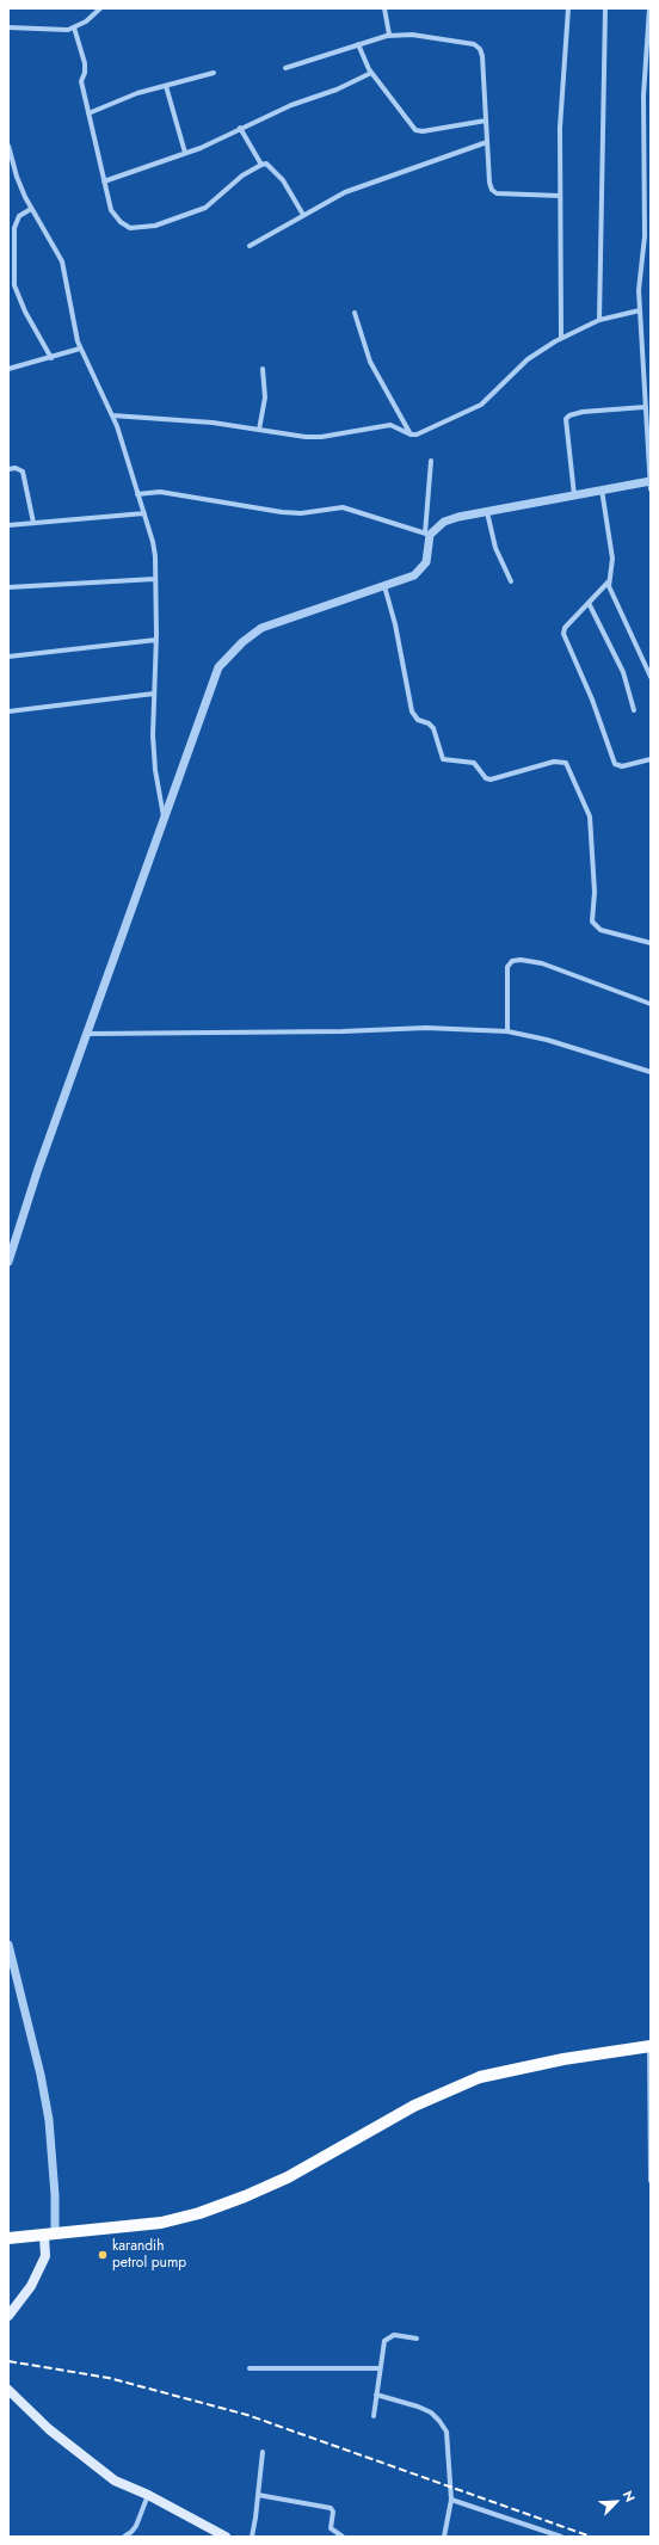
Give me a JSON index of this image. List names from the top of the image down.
{
  "places": ["karandih petrol pump"],
  "north": "top right"
}
